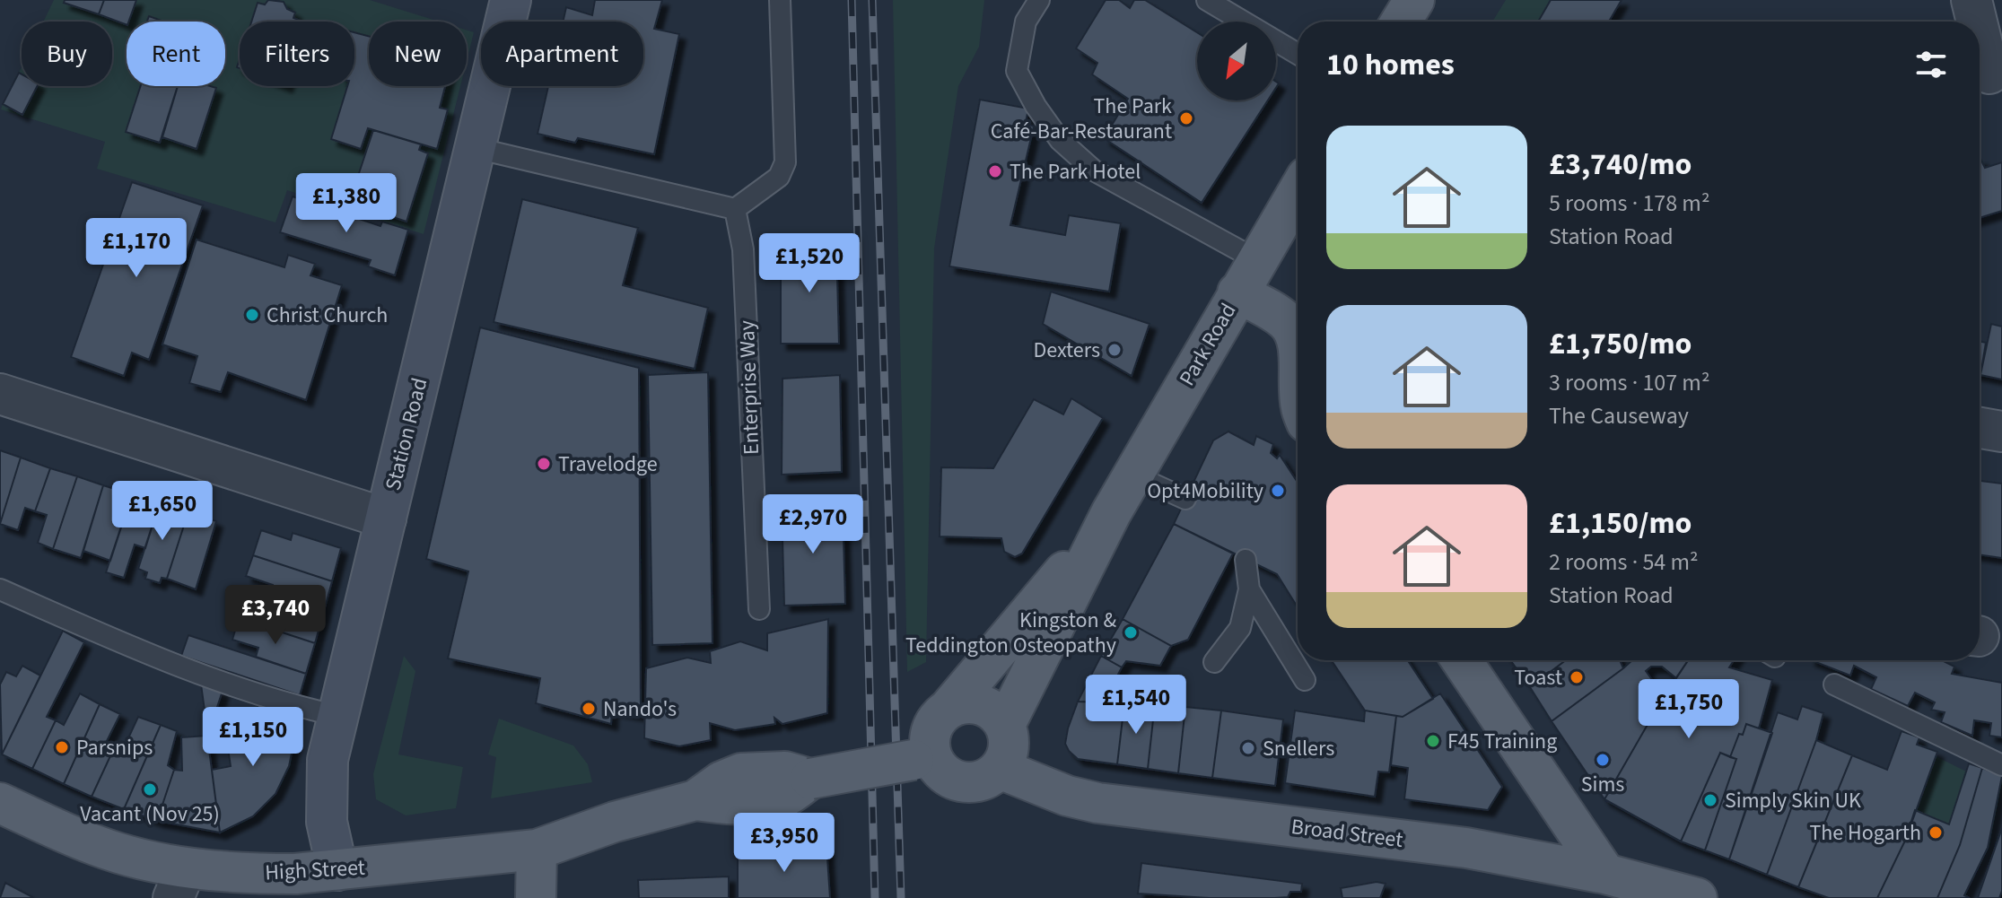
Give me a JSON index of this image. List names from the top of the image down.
{
  "streets": {
    "main road": [
      "Park Road",
      "Station Road",
      "Broad Street",
      "High Street"
    ],
    "lane": ["Enterprise Way"]
  },
  "crossings": [
    ["Park Road", "Broad Street"],
    ["Park Road", "High Street"],
    ["Station Road", "High Street"],
    ["Broad Street", "High Street"]
  ],
  "places": [
    "The Park Café-Bar-Restaurant",
    "The Park Hotel",
    "Christ Church",
    "Dexters",
    "Travelodge",
    "Opt4Mobility",
    "Kingston & Teddington Osteopathy",
    "Toast",
    "Nando's",
    "F45 Training",
    "Parsnips",
    "Snellers",
    "Sims",
    "Vacant (Nov 25)",
    "Simply Skin UK",
    "The Hogarth"
  ],
  "north": "bottom left",
  "page": {
    "chip": [
      "Buy",
      "Rent",
      "Filters",
      "New",
      "Apartment"
    ],
    "heading": "10 homes",
    "list": [
      {
        "name": "£3,740/mo",
        "note": "5 rooms · 178 m² · Station Road"
      },
      {
        "name": "£1,750/mo",
        "note": "3 rooms · 107 m² · The Causeway"
      },
      {
        "name": "£1,150/mo",
        "note": "2 rooms · 54 m² · Station Road"
      }
    ],
    "price": [
      "£1,380",
      "£1,170",
      "£1,520",
      "£1,650",
      "£2,970",
      "£3,740",
      "£1,540",
      "£1,750",
      "£1,150",
      "£3,950"
    ]
  }
}
